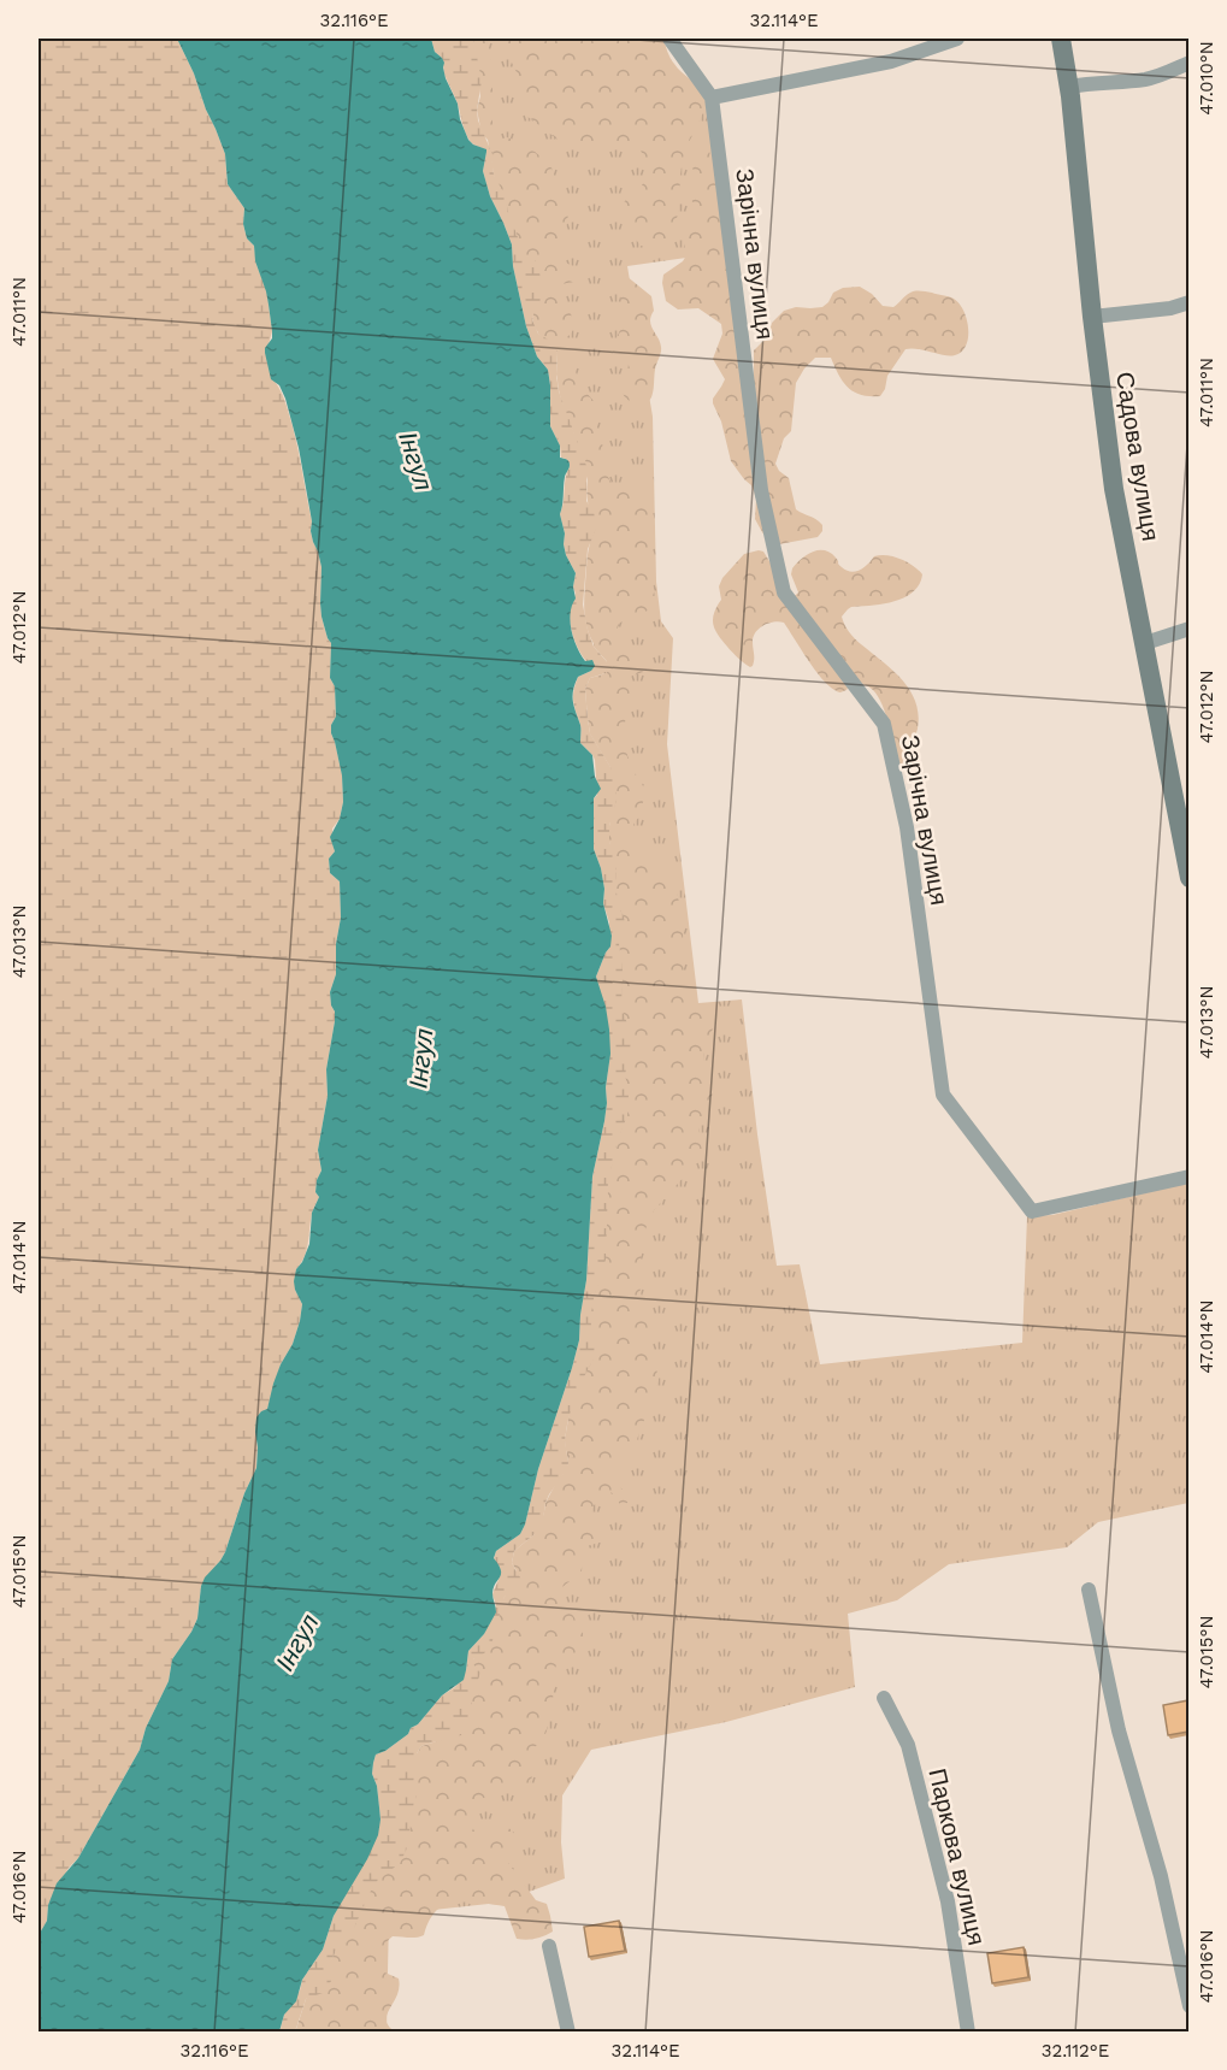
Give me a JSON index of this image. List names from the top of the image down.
{
  "streets": {
    "street": ["Зарічна вулиця", "Садова вулиця", "Паркова вулиця"]
  },
  "water": ["Інгул"],
  "coordinates": [
    "32.116°E",
    "32.114°E",
    "47.010°N",
    "47.011°N",
    "47.012°N",
    "47.013°N",
    "47.014°N",
    "47.015°N",
    "47.016°N",
    "32.112°E"
  ]
}
